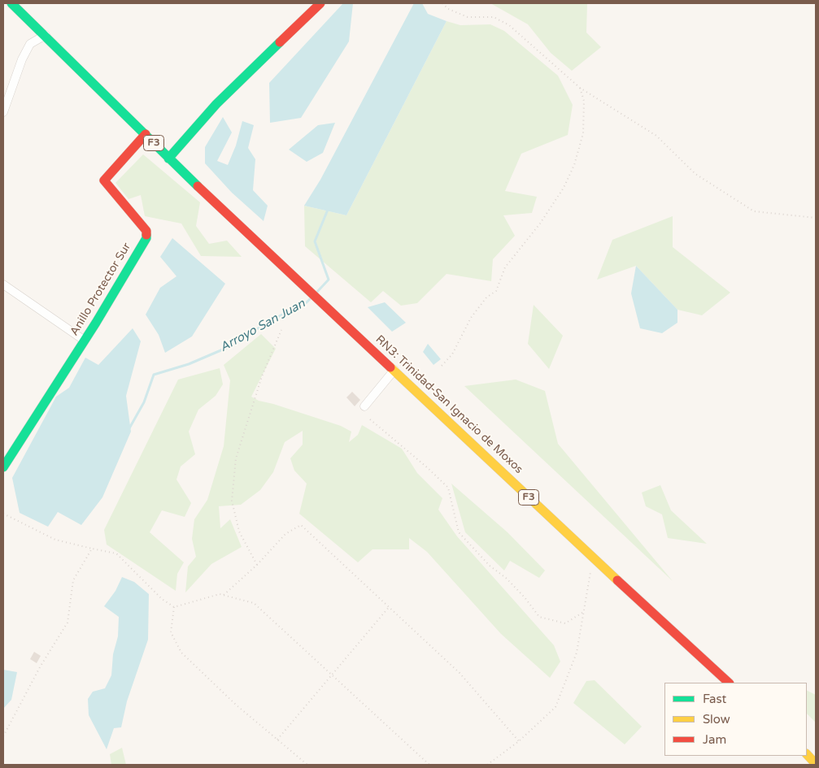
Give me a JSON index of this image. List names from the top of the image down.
{
  "streets": {
    "main road": ["F3", "Anillo Protector Sur", "RN3: Trinidad-San Ignacio de Moxos"]
  },
  "crossings": [
    ["F3", "Anillo Protector Sur"],
    ["F3", "RN3: Trinidad-San Ignacio de Moxos"]
  ],
  "water": ["Arroyo San Juan"],
  "legend": ["Fast", "Slow", "Jam"]
}
